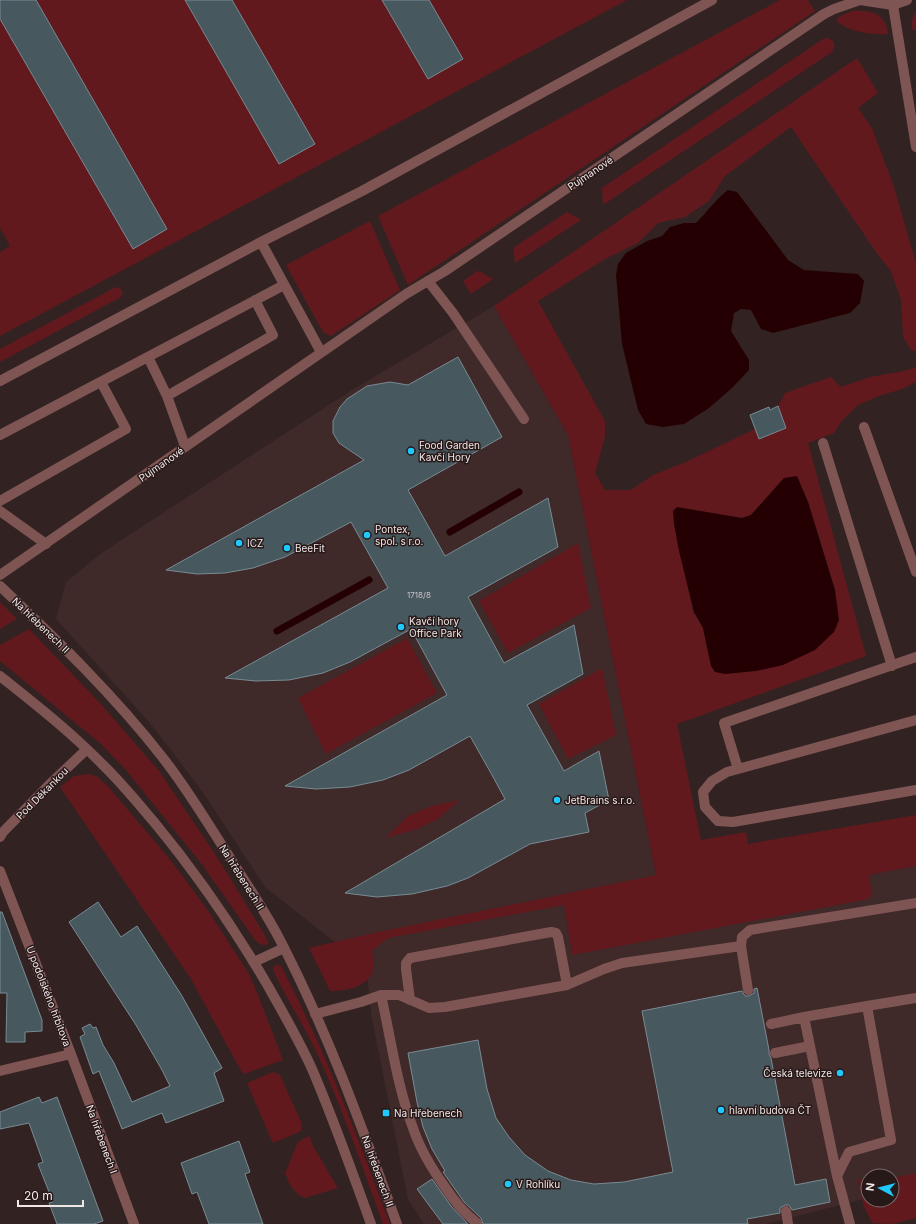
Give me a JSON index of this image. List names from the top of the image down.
{
  "streets": {
    "street": [
      "Pujmanové",
      "Na hřebenech Ⅱ",
      "Pod Děkankou",
      "U podolského hřbitova",
      "Na hřebenech Ⅰ"
    ]
  },
  "crossings": [
    ["U podolského hřbitova", "Na hřebenech Ⅰ"]
  ],
  "places": {
    "other": [
      "Food Garden Kavčí Hory",
      "Pontex, spol. s r.o.",
      "ICZ",
      "BeeFit",
      "Kavčí hory Office Park",
      "JetBrains s.r.o.",
      "Česká televize",
      "hlavní budova ČT",
      "V Rohlíku"
    ],
    "transit": ["Na Hřebenech"]
  },
  "house_numbers": ["1718/8"],
  "scale_bar": "20 m",
  "north": "left"
}
